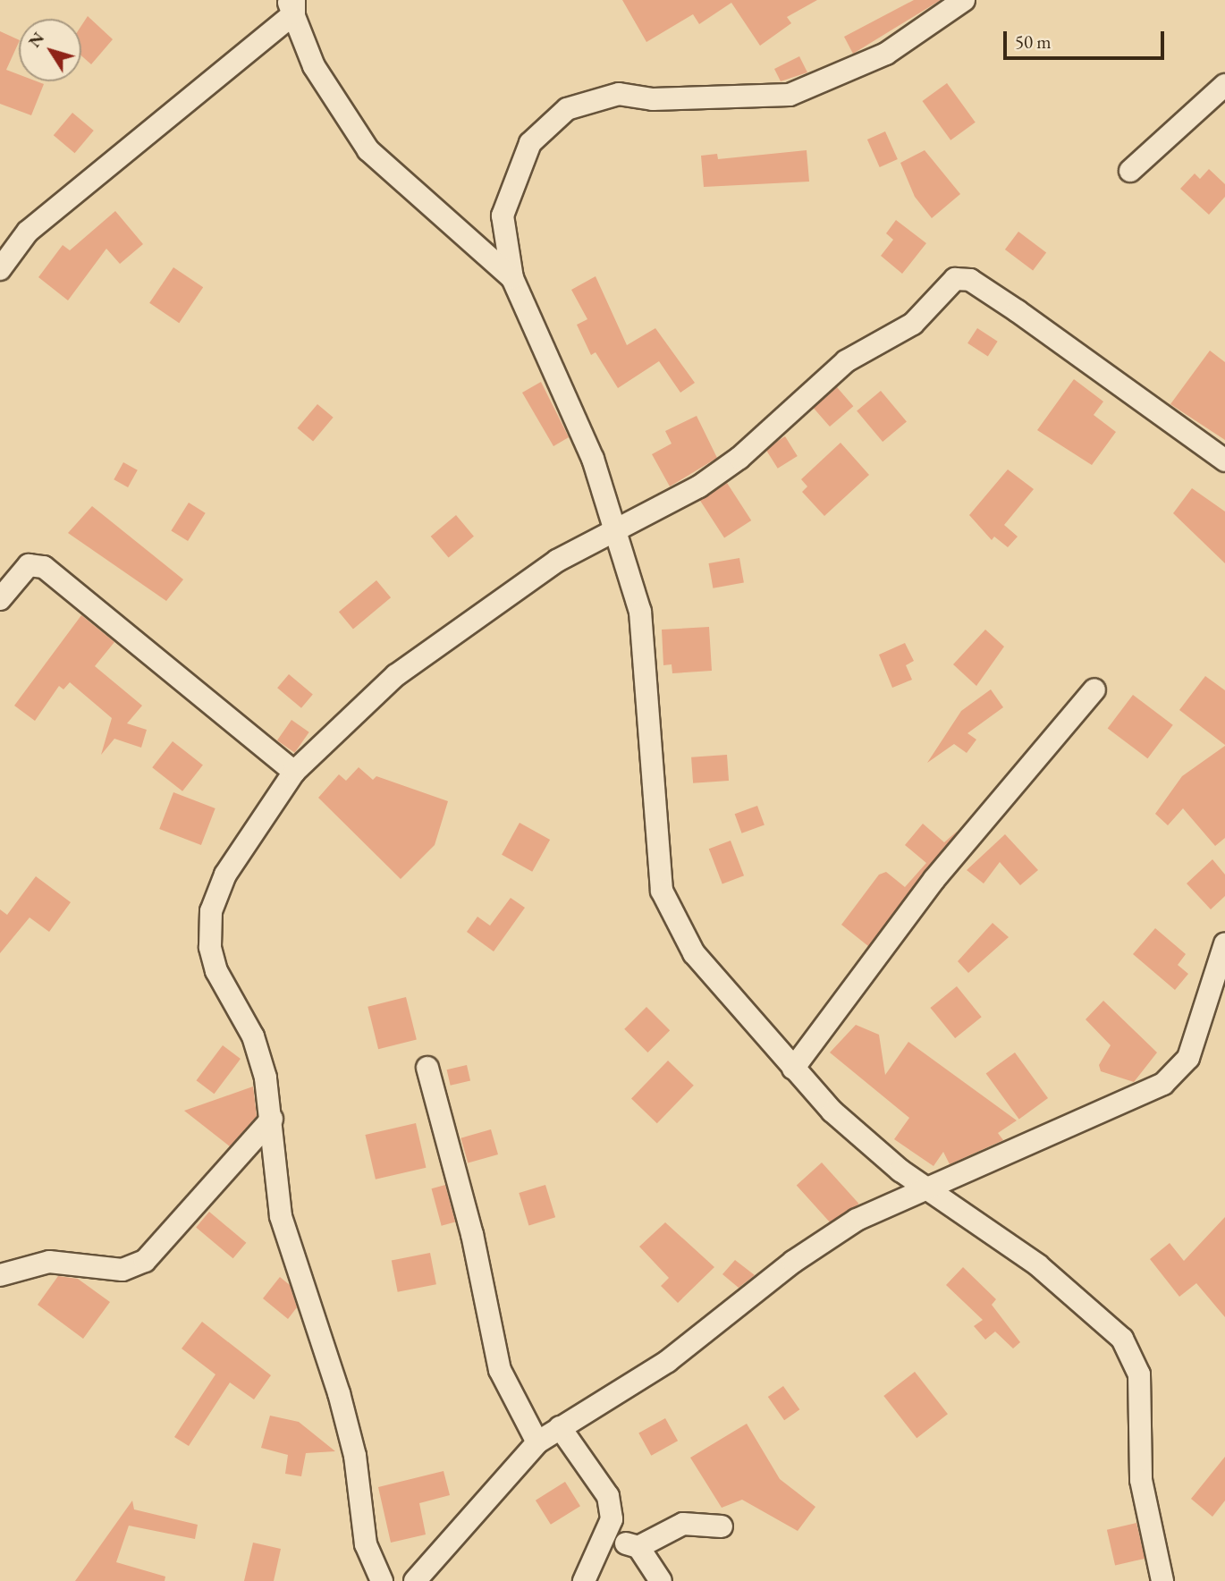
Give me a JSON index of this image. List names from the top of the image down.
{
  "scale_bar": "50 m",
  "north": "top left"
}
